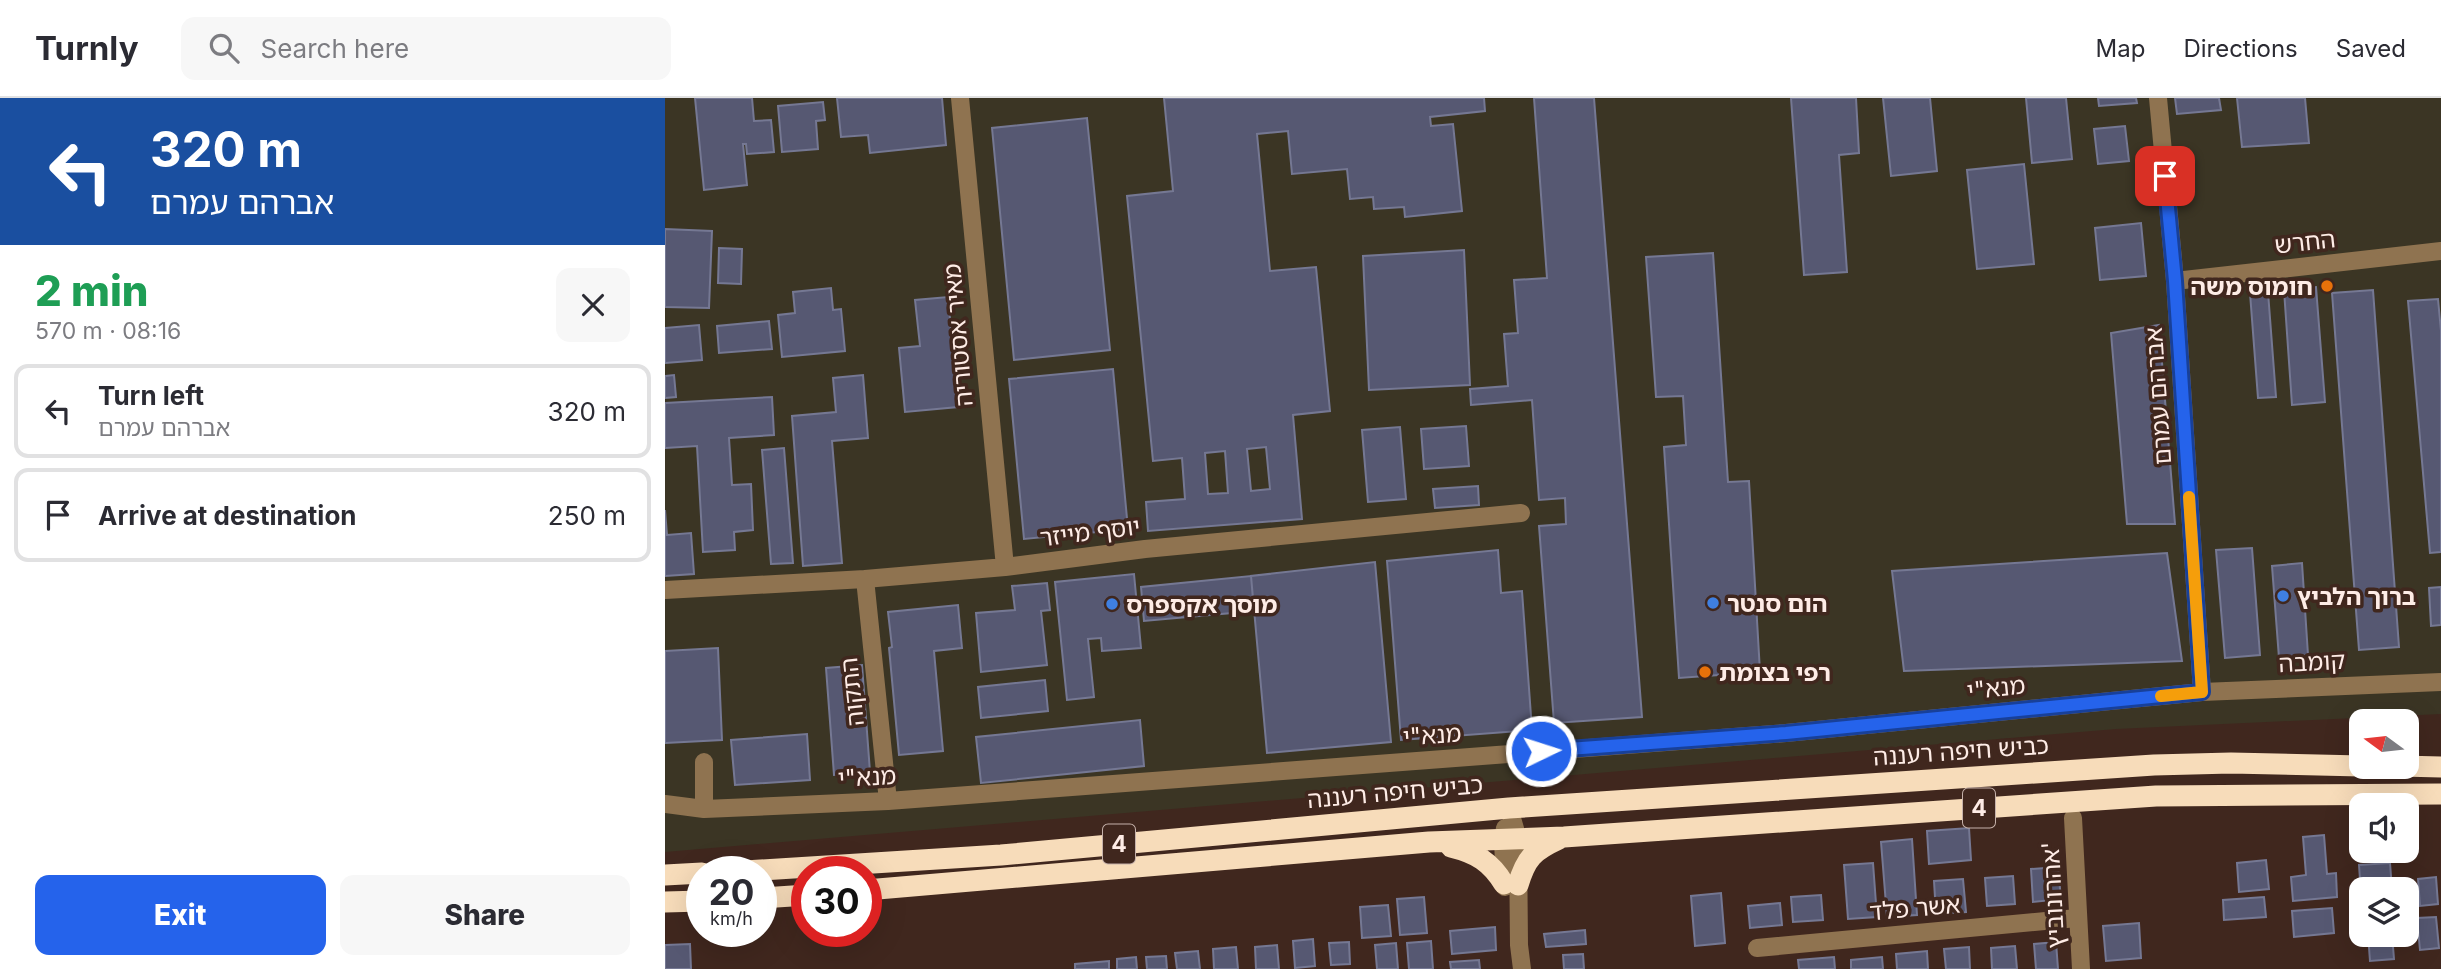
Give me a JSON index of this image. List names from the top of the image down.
{
  "streets": {
    "highway": ["כביש חיפה רעננה", "4"],
    "street": [
      "החרש",
      "מאיר אסטוריה",
      "אברהם עמרם",
      "יוסף מייזר",
      "קומבה",
      "מנא\"י",
      "התקוה",
      "אהרונוביץ'",
      "אשר פלד"
    ]
  },
  "crossings": [
    ["החרש", "אברהם עמרם"],
    ["מאיר אסטוריה", "יוסף מייזר"],
    ["אברהם עמרם", "קומבה"],
    ["אברהם עמרם", "מנא\"י"],
    ["יוסף מייזר", "התקוה"],
    ["קומבה", "מנא\"י"],
    ["מנא\"י", "התקוה"],
    ["אהרונוביץ'", "אשר פלד"]
  ],
  "places": [
    "חומוס משה",
    "ברוך הלביץ",
    "הום סנטר",
    "מוסך אקספרס",
    "רפי בצומת"
  ],
  "north": "left",
  "page": {
    "header": "Turnly",
    "search": "Search here",
    "nav": ["Map", "Directions", "Saved"],
    "turn": ["320 m", "אברהם עמרם"],
    "heading": ["2 min", "570 m · 08:16"],
    "list": [
      {
        "name": "Turn left",
        "note": "אברהם עמרם",
        "value": "320 m"
      },
      {
        "name": "Arrive at destination",
        "value": "250 m"
      }
    ],
    "speed": "20 km/h",
    "limit": "30",
    "buttons": ["Exit", "Share"]
  }
}
